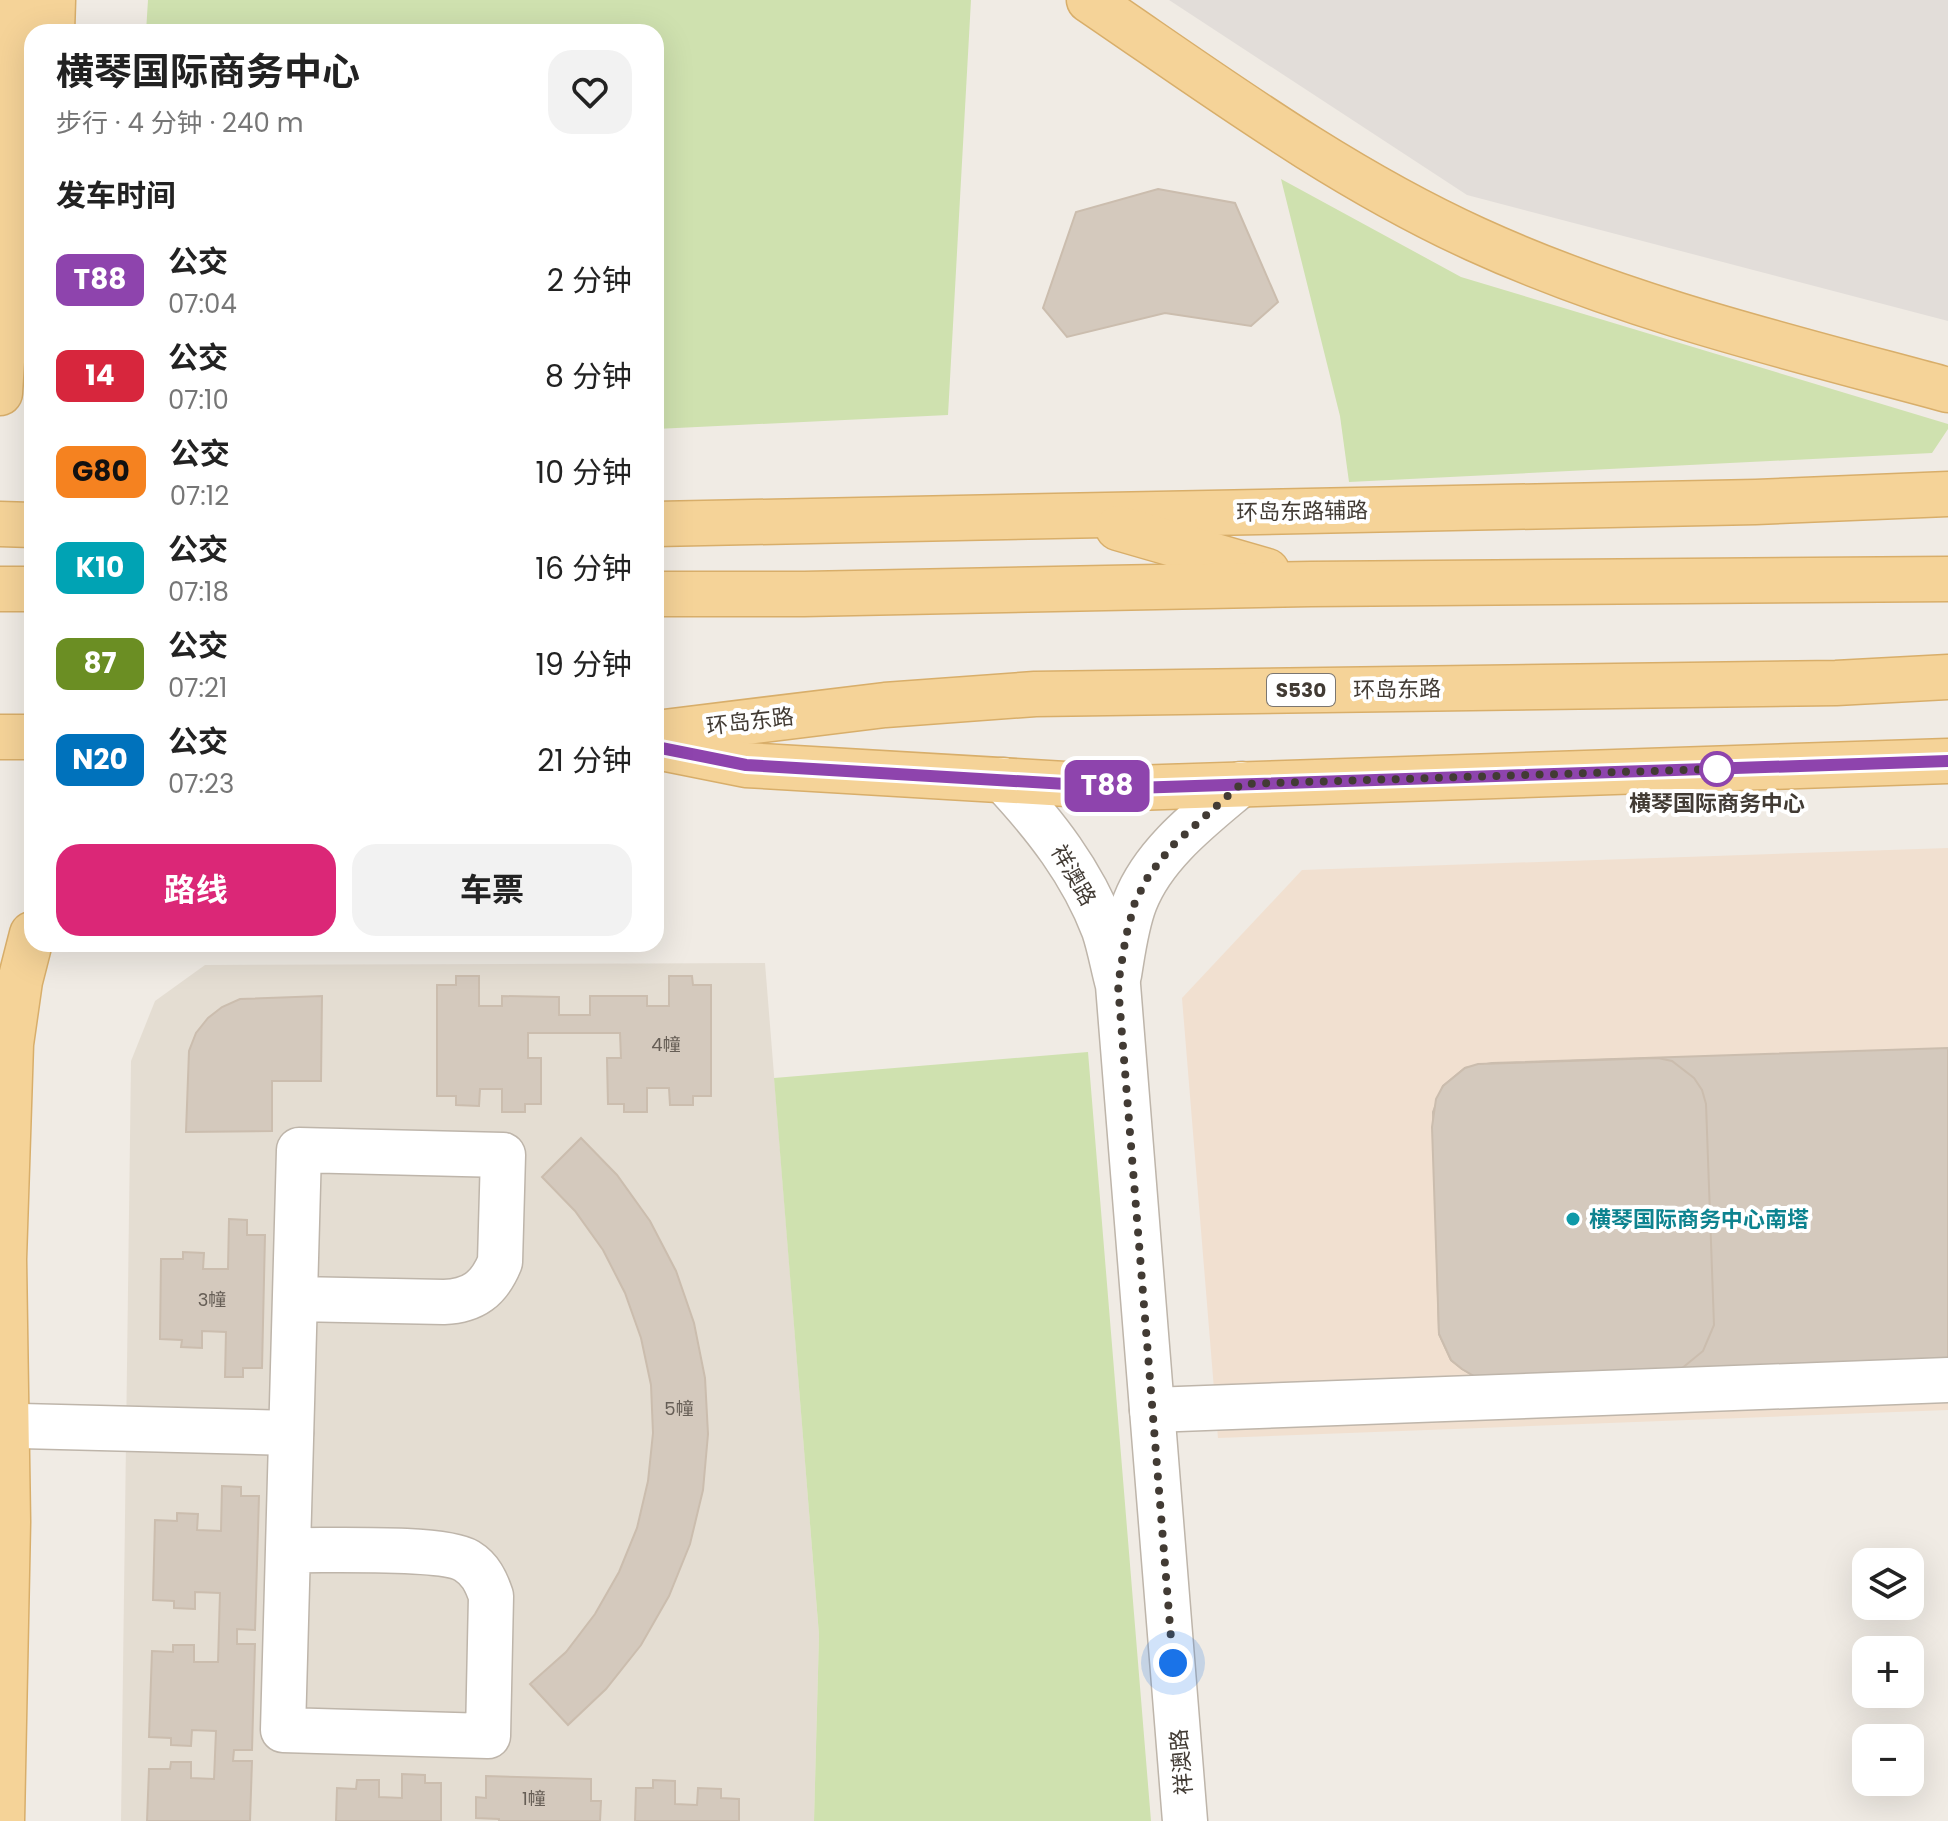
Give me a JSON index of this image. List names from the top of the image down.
{
  "streets": {
    "main road": ["环岛东路辅路", "环岛东路", "S530"],
    "street": ["祥澳路"]
  },
  "places": ["横琴国际商务中心", "横琴国际商务中心南塔"],
  "lines": ["bus line T88"],
  "house_numbers": [
    "4幢",
    "3幢",
    "5幢",
    "1幢"
  ],
  "page": {
    "on_map": "T88",
    "heading": [
      ["横琴国际商务中心", "步行 · 4 分钟 · 240 m"],
      "发车时间"
    ],
    "list": [
      {
        "mark": "T88",
        "name": "公交",
        "note": "07:04",
        "value": "2 分钟"
      },
      {
        "mark": "14",
        "name": "公交",
        "note": "07:10",
        "value": "8 分钟"
      },
      {
        "mark": "G80",
        "name": "公交",
        "note": "07:12",
        "value": "10 分钟"
      },
      {
        "mark": "K10",
        "name": "公交",
        "note": "07:18",
        "value": "16 分钟"
      },
      {
        "mark": "87",
        "name": "公交",
        "note": "07:21",
        "value": "19 分钟"
      },
      {
        "mark": "N20",
        "name": "公交",
        "note": "07:23",
        "value": "21 分钟"
      }
    ],
    "buttons": ["路线", "车票"],
    "map_buttons": ["+", "−"]
  }
}
